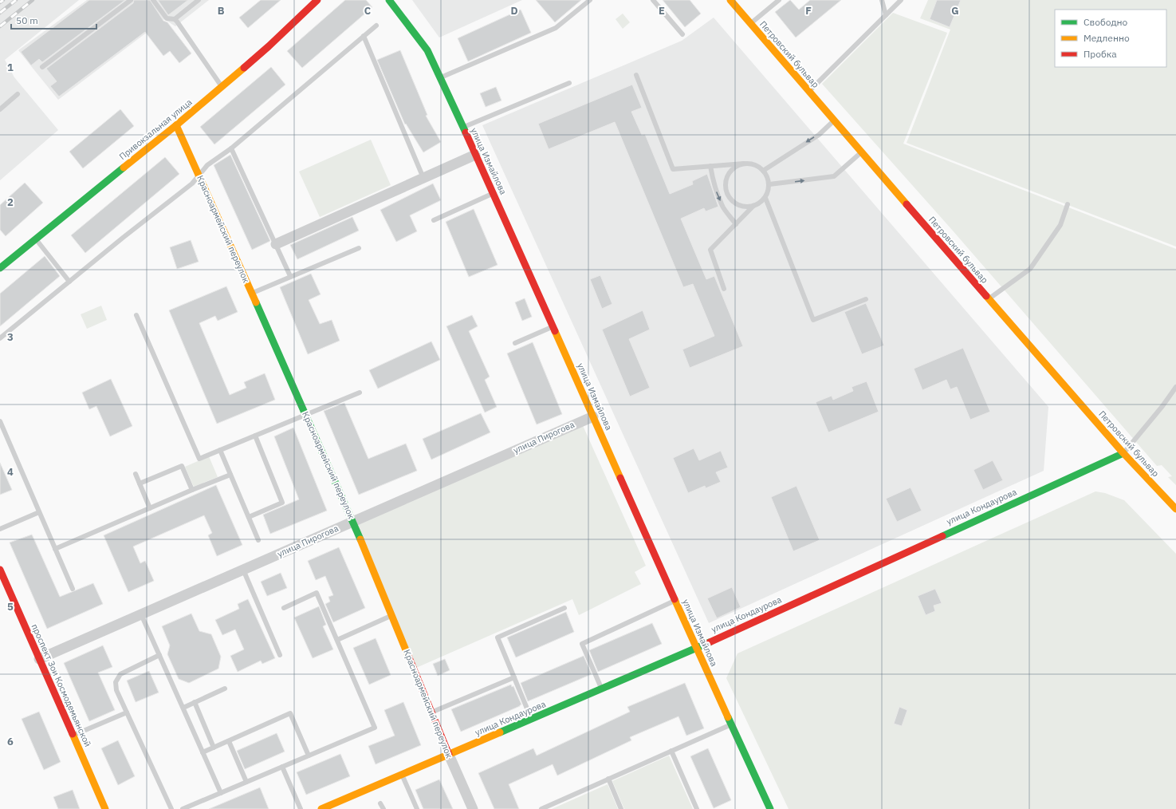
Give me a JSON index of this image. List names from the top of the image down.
{
  "streets": {
    "street": [
      "Петровский бульвар",
      "Привокзальная улица",
      "улица Измайлова",
      "Красноармейский переулок",
      "улица Пирогова",
      "улица Кондаурова",
      "проспект Зои Космодемьянской"
    ]
  },
  "crossings": [
    ["Петровский бульвар", "улица Кондаурова"],
    ["Привокзальная улица", "Красноармейский переулок"],
    ["улица Измайлова", "улица Пирогова"],
    ["улица Измайлова", "улица Кондаурова"],
    ["Красноармейский переулок", "улица Пирогова"],
    ["Красноармейский переулок", "улица Кондаурова"],
    ["улица Пирогова", "проспект Зои Космодемьянской"]
  ],
  "legend": ["Свободно", "Медленно", "Пробка"],
  "scale_bar": "50 m",
  "grid": {
    "columns": [
      "B",
      "C",
      "D",
      "E",
      "F",
      "G"
    ],
    "rows": [
      "1",
      "2",
      "3",
      "4",
      "5",
      "6"
    ]
  }
}
